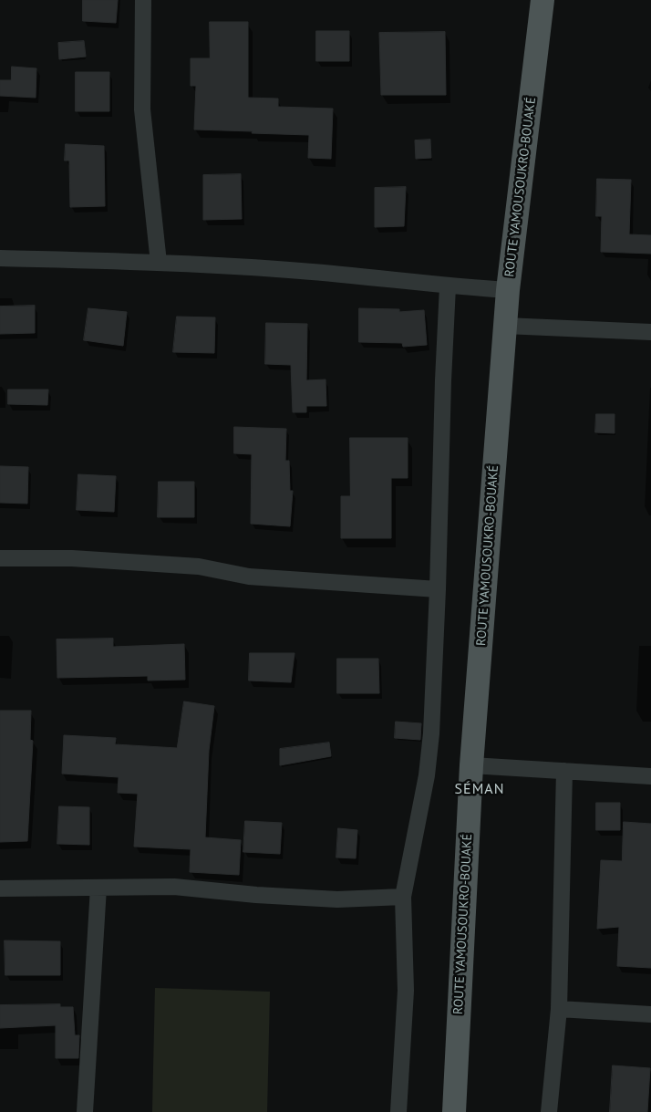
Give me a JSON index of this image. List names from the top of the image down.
{
  "streets": {
    "main road": ["ROUTE YAMOUSOUKRO-BOUAKÉ"]
  },
  "districts": ["SÉMAN"]
}
